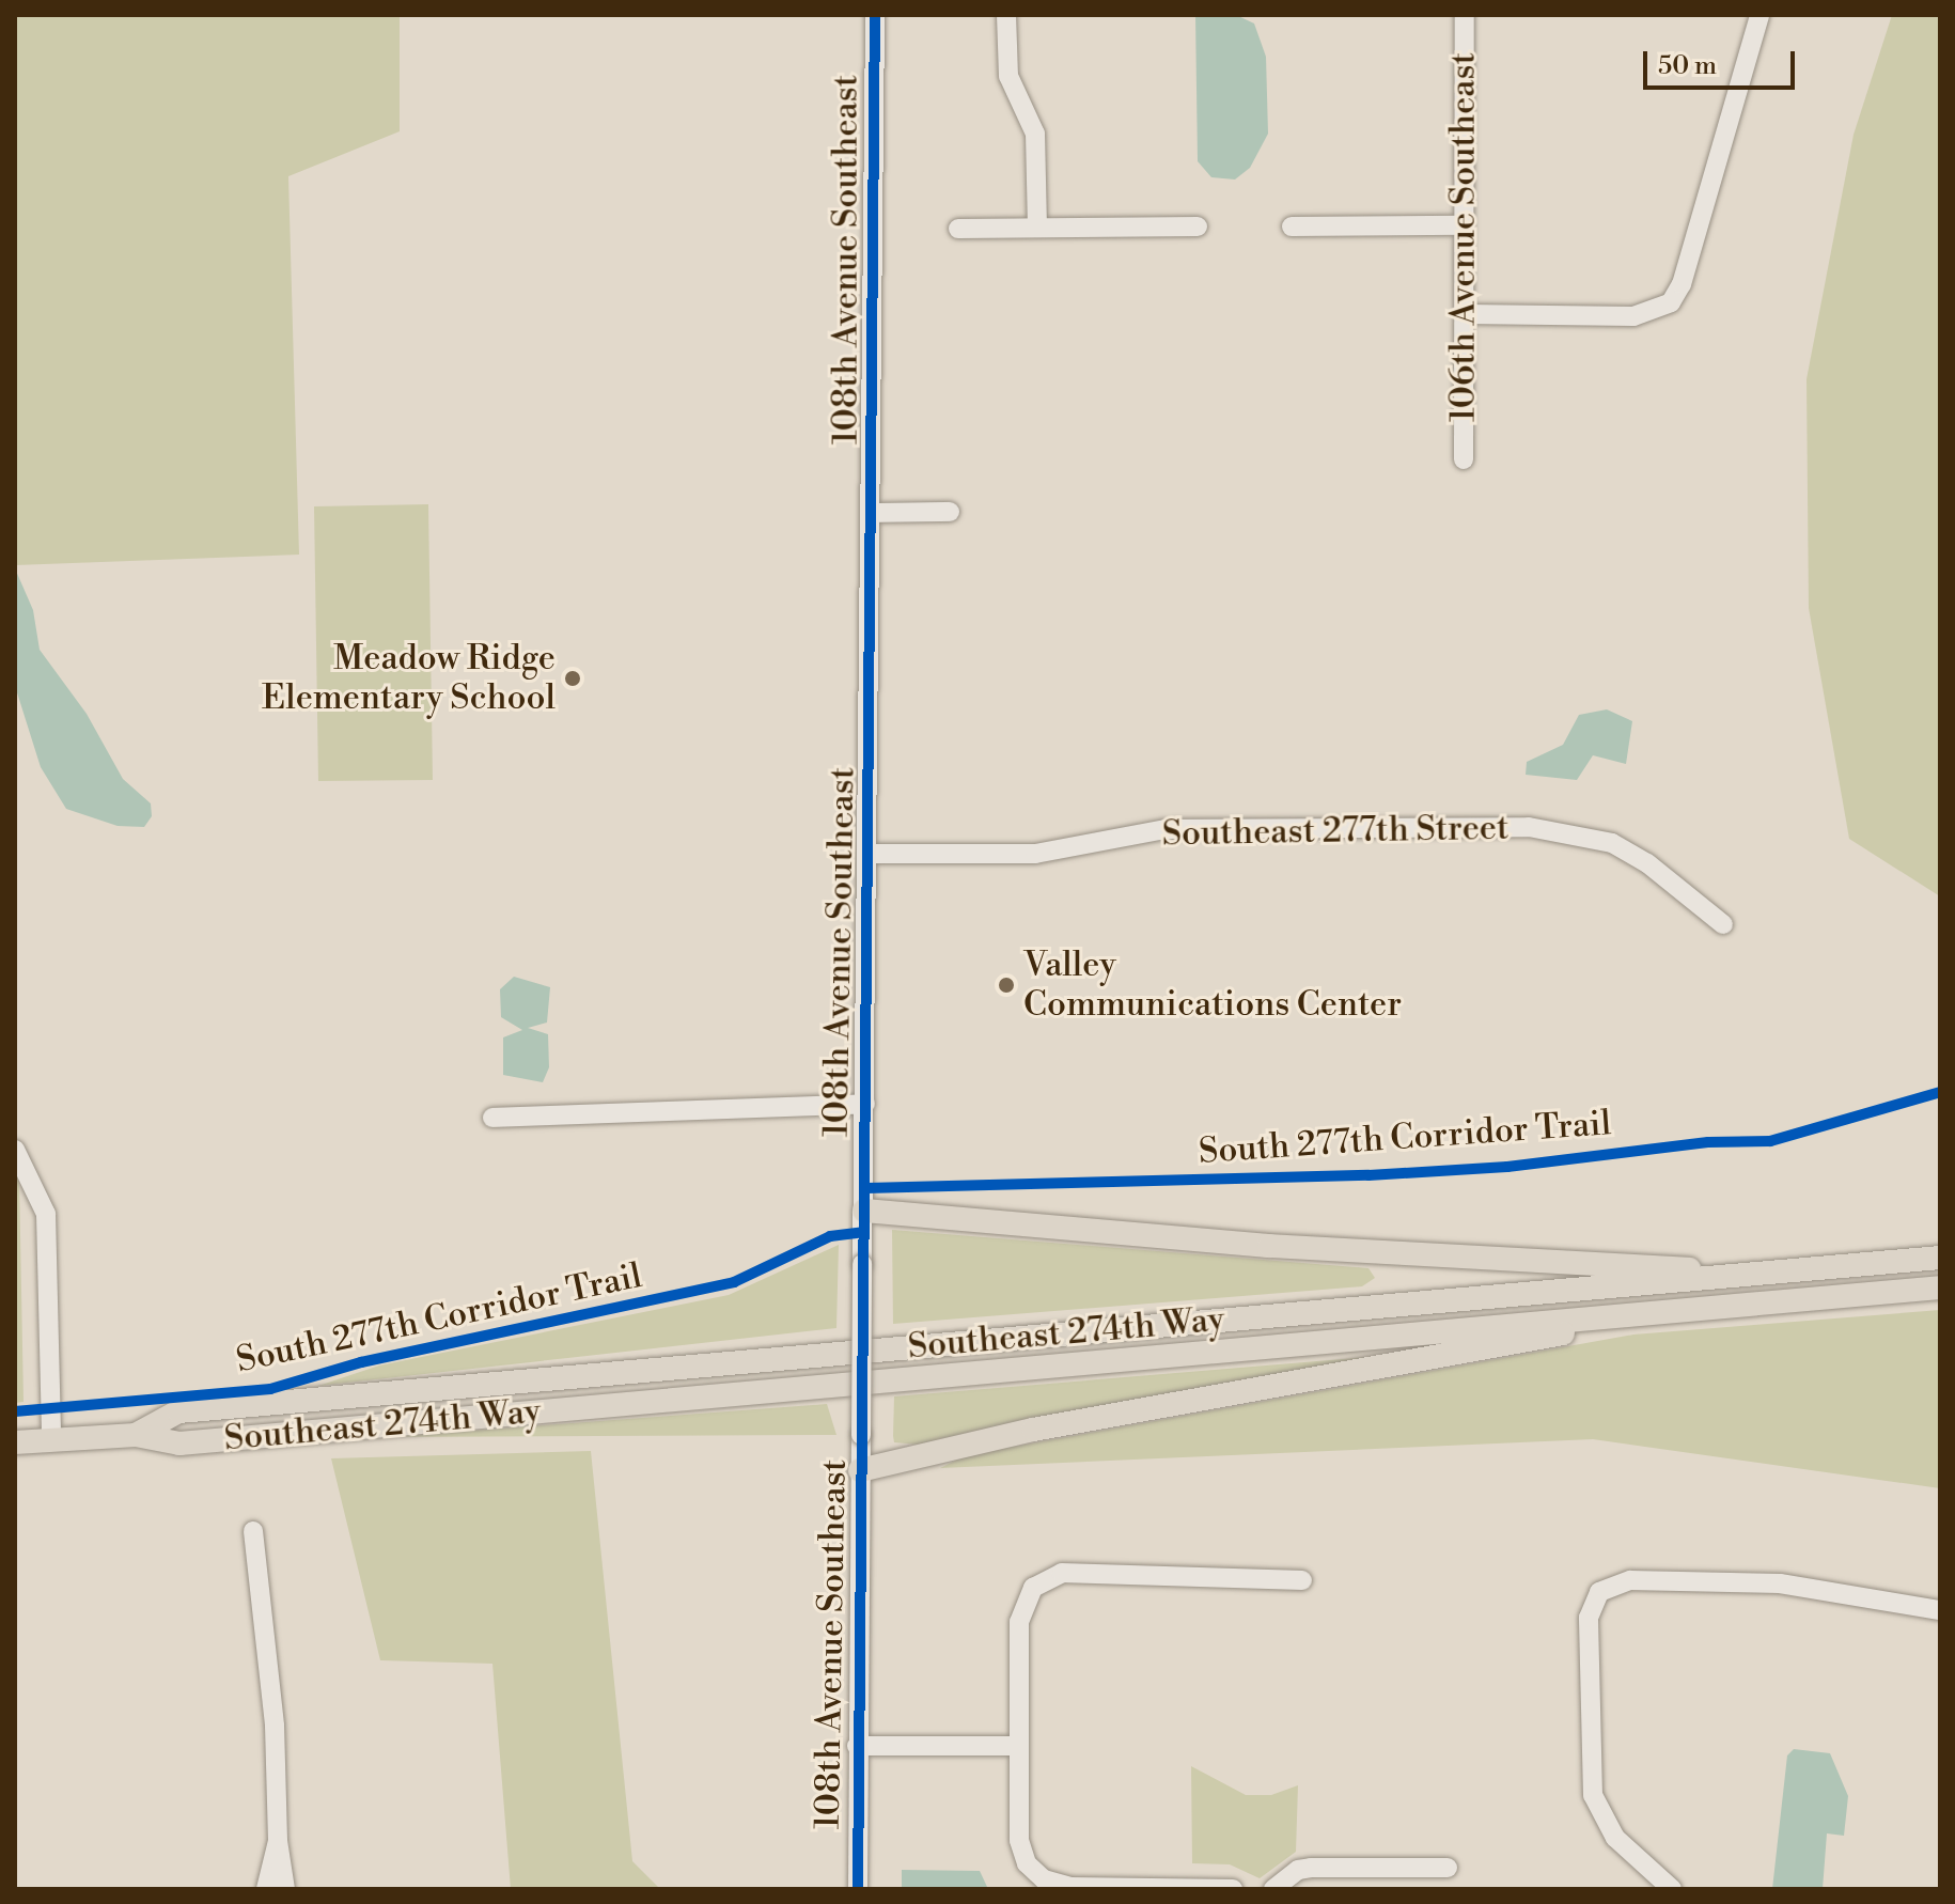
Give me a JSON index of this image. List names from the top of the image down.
{
  "streets": {
    "main road": ["Southeast 274th Way"],
    "street": ["106th Avenue Southeast", "108th Avenue Southeast", "Southeast 277th Street"],
    "cycle path": ["South 277th Corridor Trail"]
  },
  "crossings": [
    ["108th Avenue Southeast", "Southeast 277th Street"]
  ],
  "places": ["Meadow Ridge Elementary School", "Valley Communications Center"],
  "scale_bar": "50 m"
}
